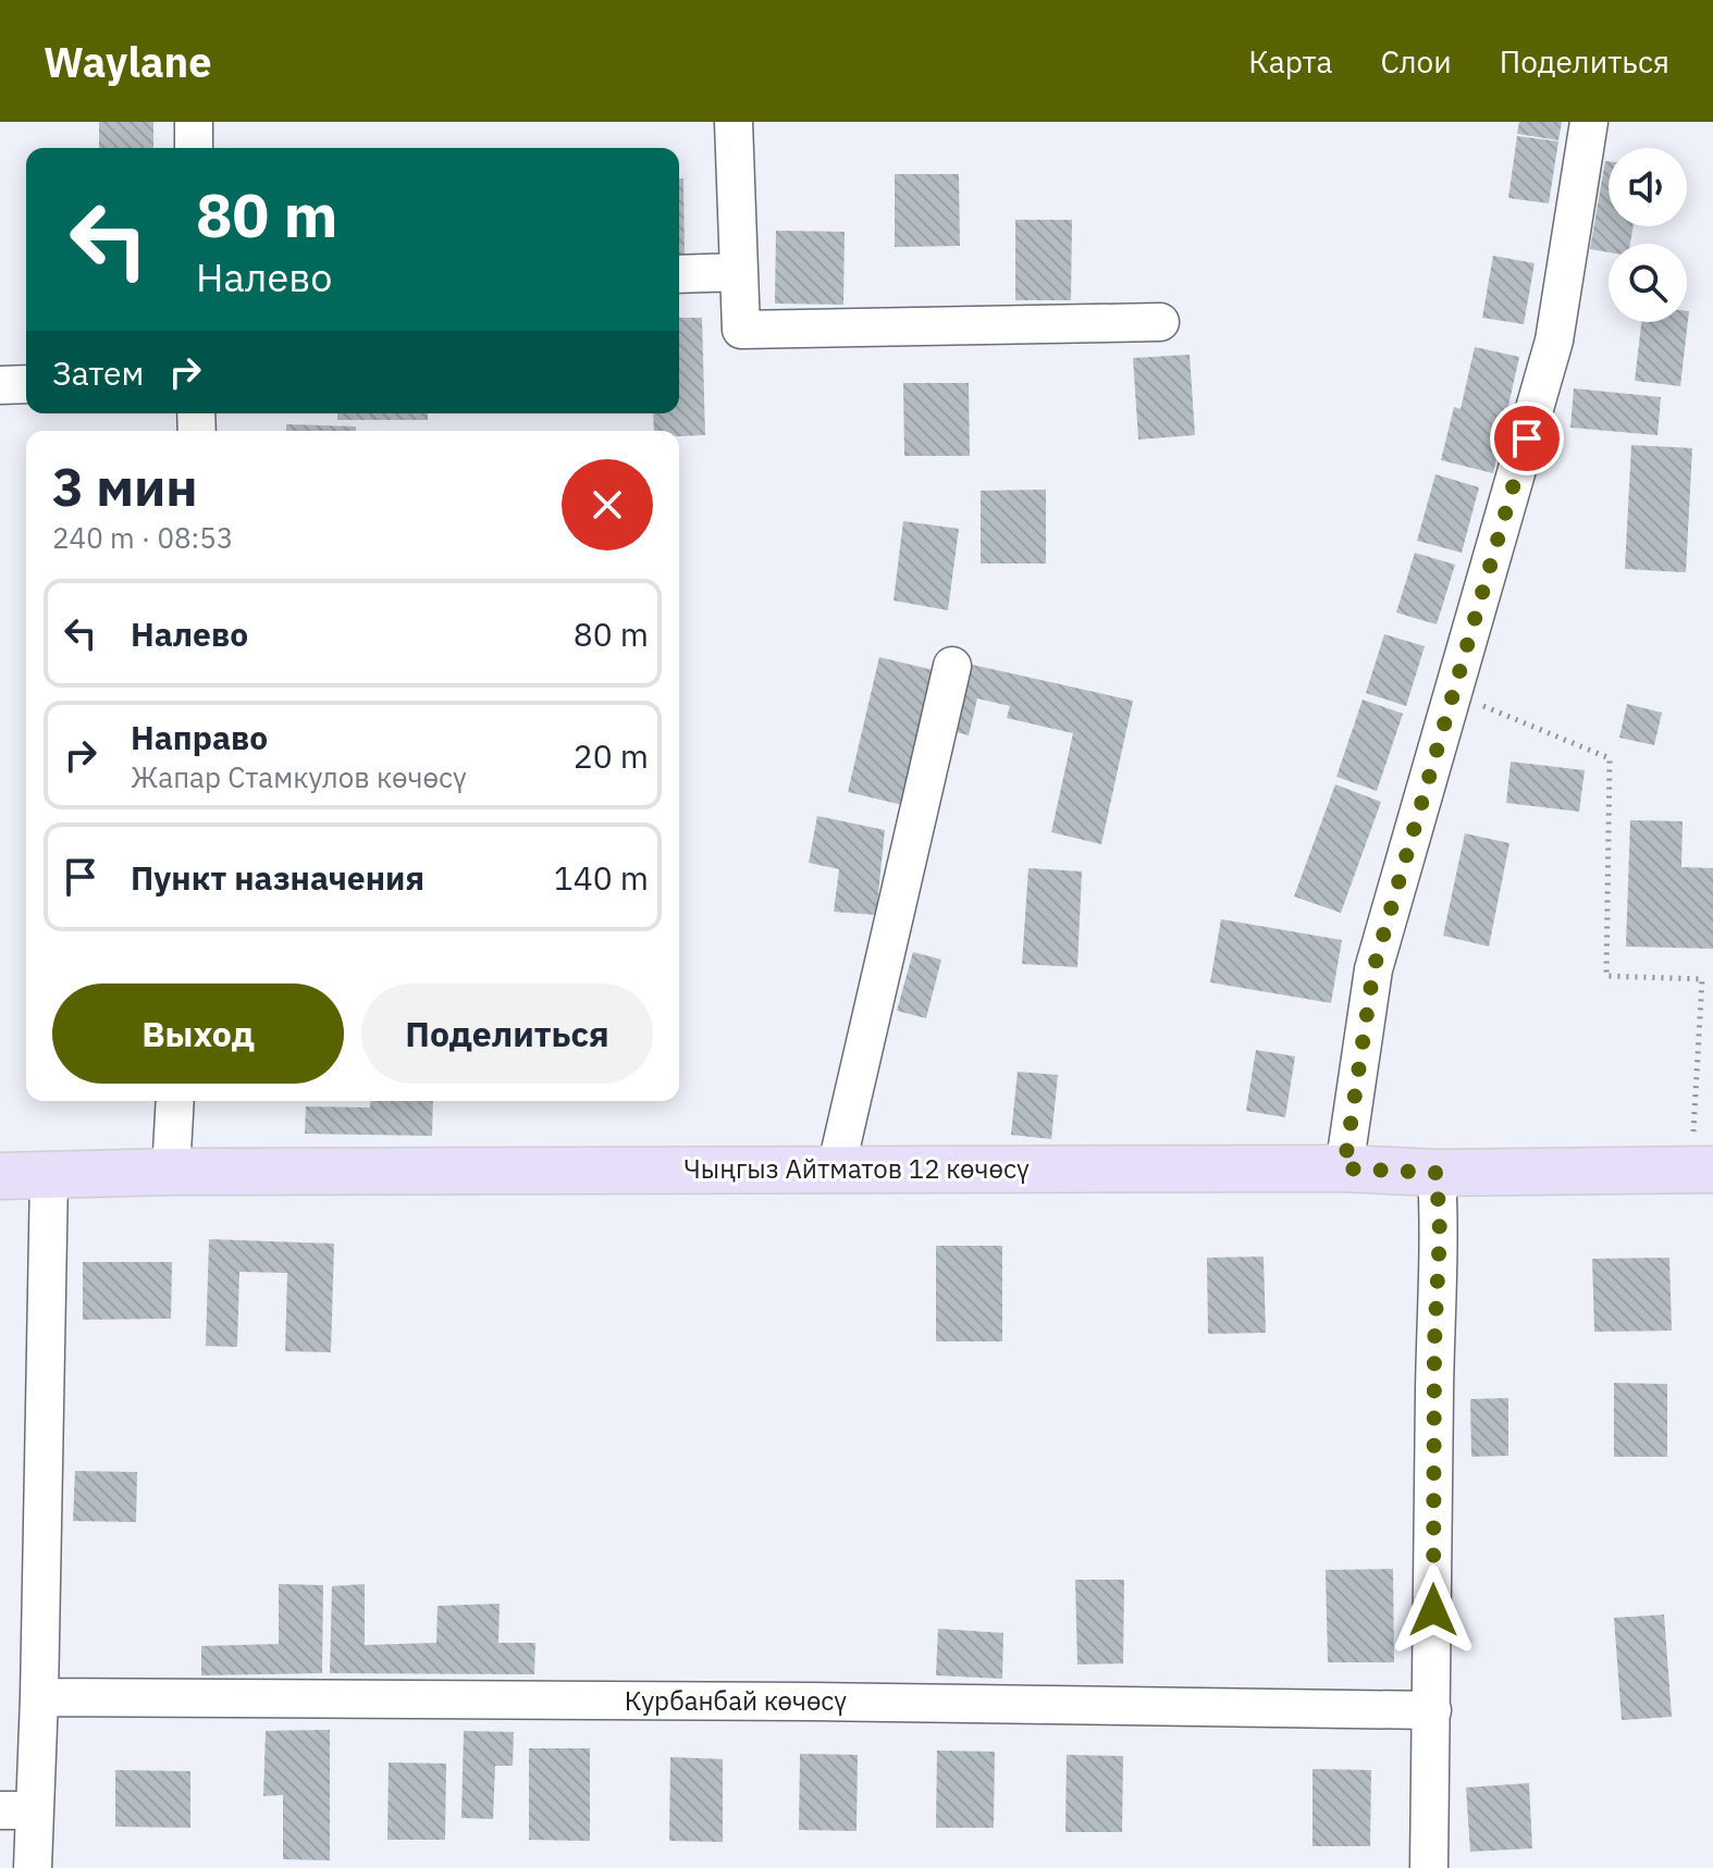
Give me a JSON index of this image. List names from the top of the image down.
{
  "streets": {
    "main road": ["Чыңгыз Айтматов 12 көчөсү"],
    "street": ["Курбанбай көчөсү"]
  },
  "page": {
    "header": "Waylane",
    "nav": ["Карта", "Слои", "Поделиться"],
    "turn": ["80 m", "Налево"],
    "then": "Затем",
    "heading": ["3 мин", "240 m · 08:53"],
    "list": [
      {
        "name": "Налево",
        "value": "80 m"
      },
      {
        "name": "Направо",
        "note": "Жапар Стамкулов көчөсү",
        "value": "20 m"
      },
      {
        "name": "Пункт назначения",
        "value": "140 m"
      }
    ],
    "buttons": ["Выход", "Поделиться"]
  }
}
